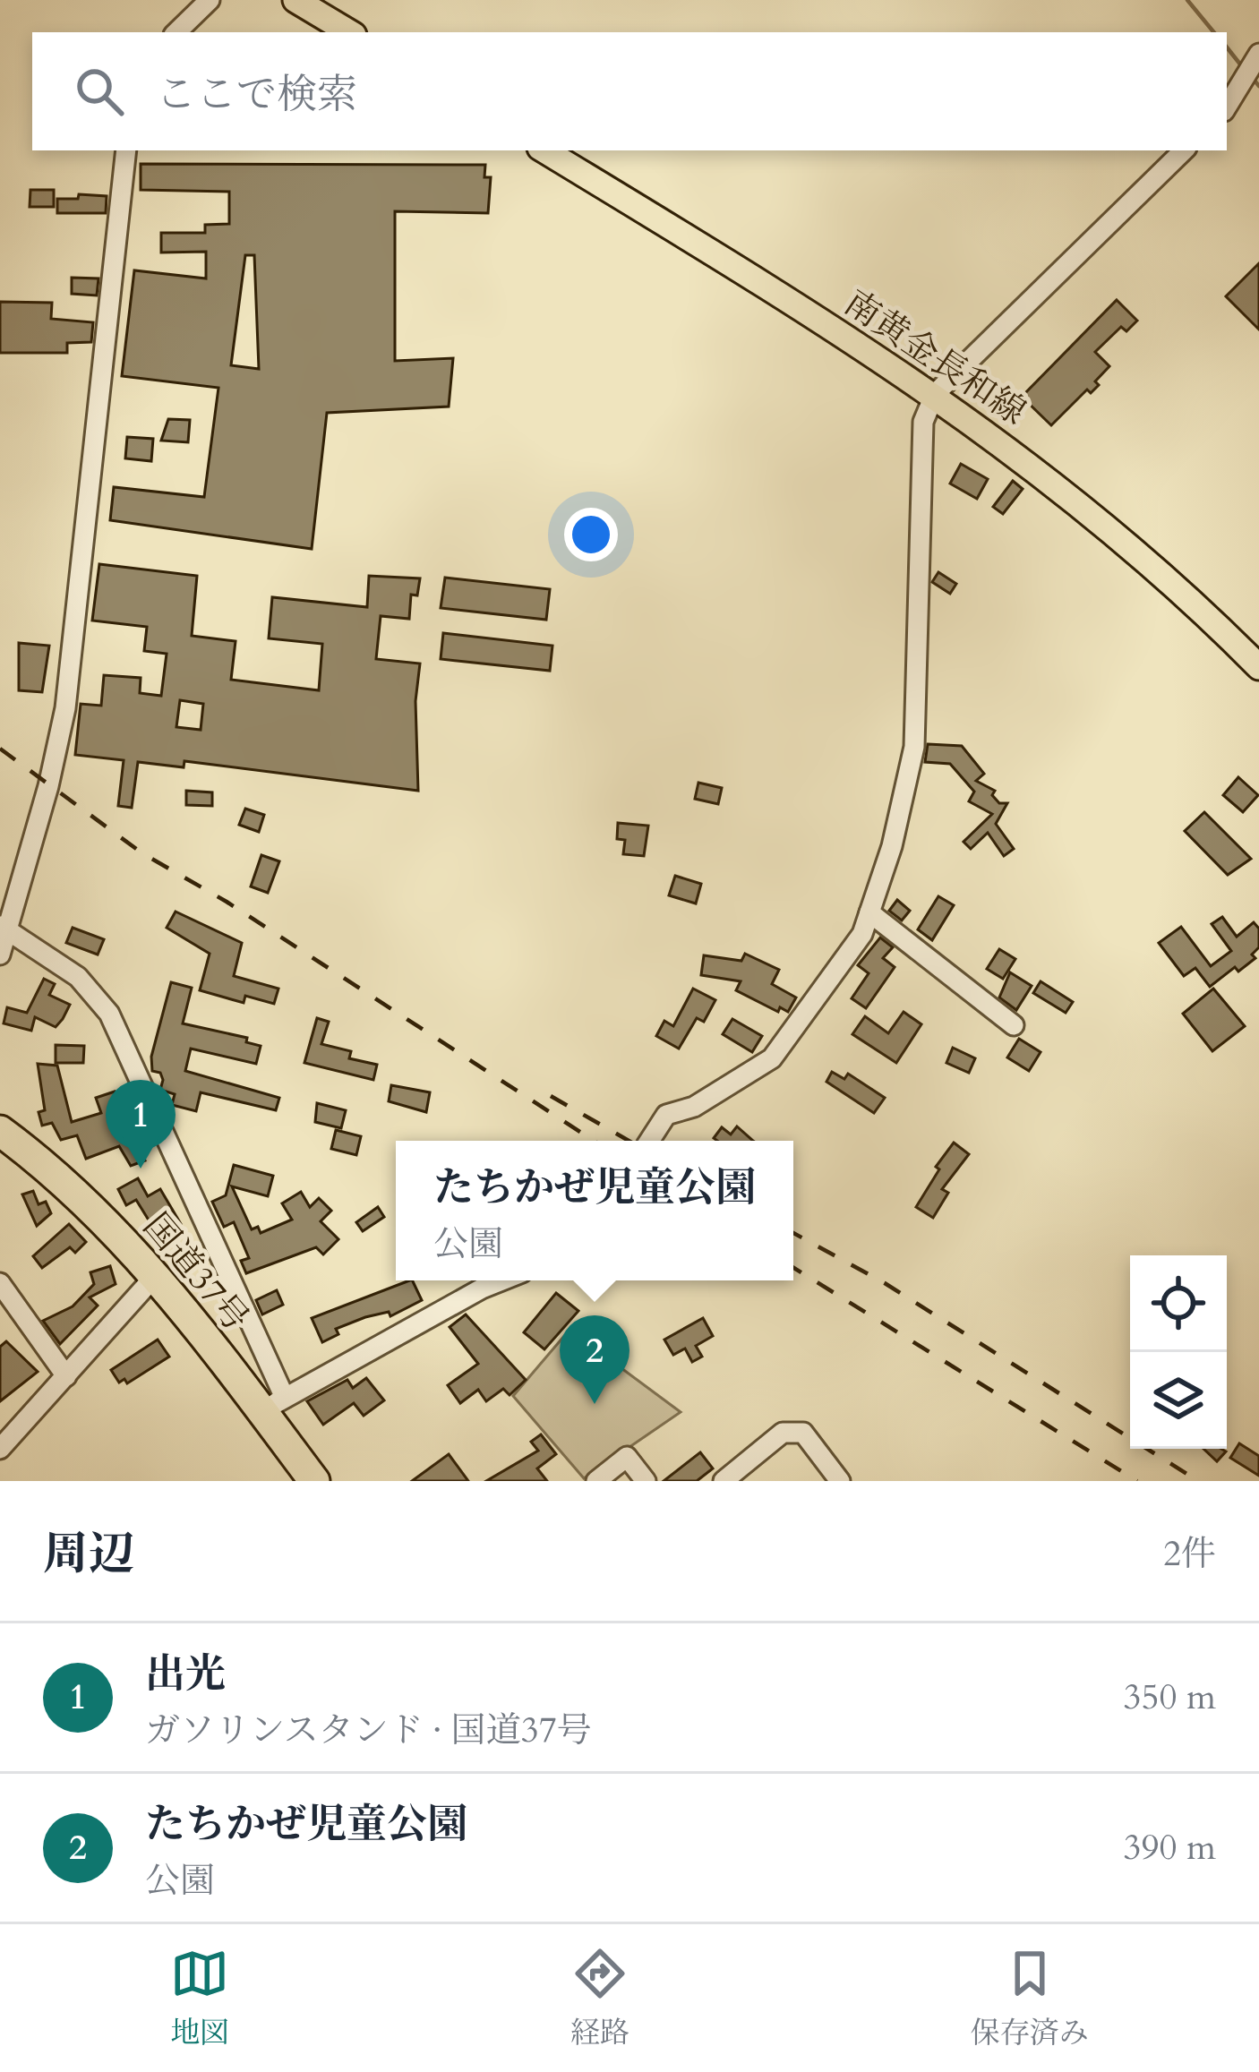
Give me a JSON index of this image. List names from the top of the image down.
{
  "streets": {
    "highway": ["国道37号"],
    "main road": ["南黄金長和線"]
  },
  "page": {
    "search": "ここで検索",
    "pins": ["1", "2"],
    "popup": ["たちかぜ児童公園", "公園"],
    "heading": ["周辺", "2件"],
    "list": [
      {
        "mark": "1",
        "name": "出光",
        "note": "ガソリンスタンド · 国道37号",
        "value": "350 m"
      },
      {
        "mark": "2",
        "name": "たちかぜ児童公園",
        "note": "公園",
        "value": "390 m"
      }
    ],
    "nav": ["地図", "経路", "保存済み"]
  }
}
